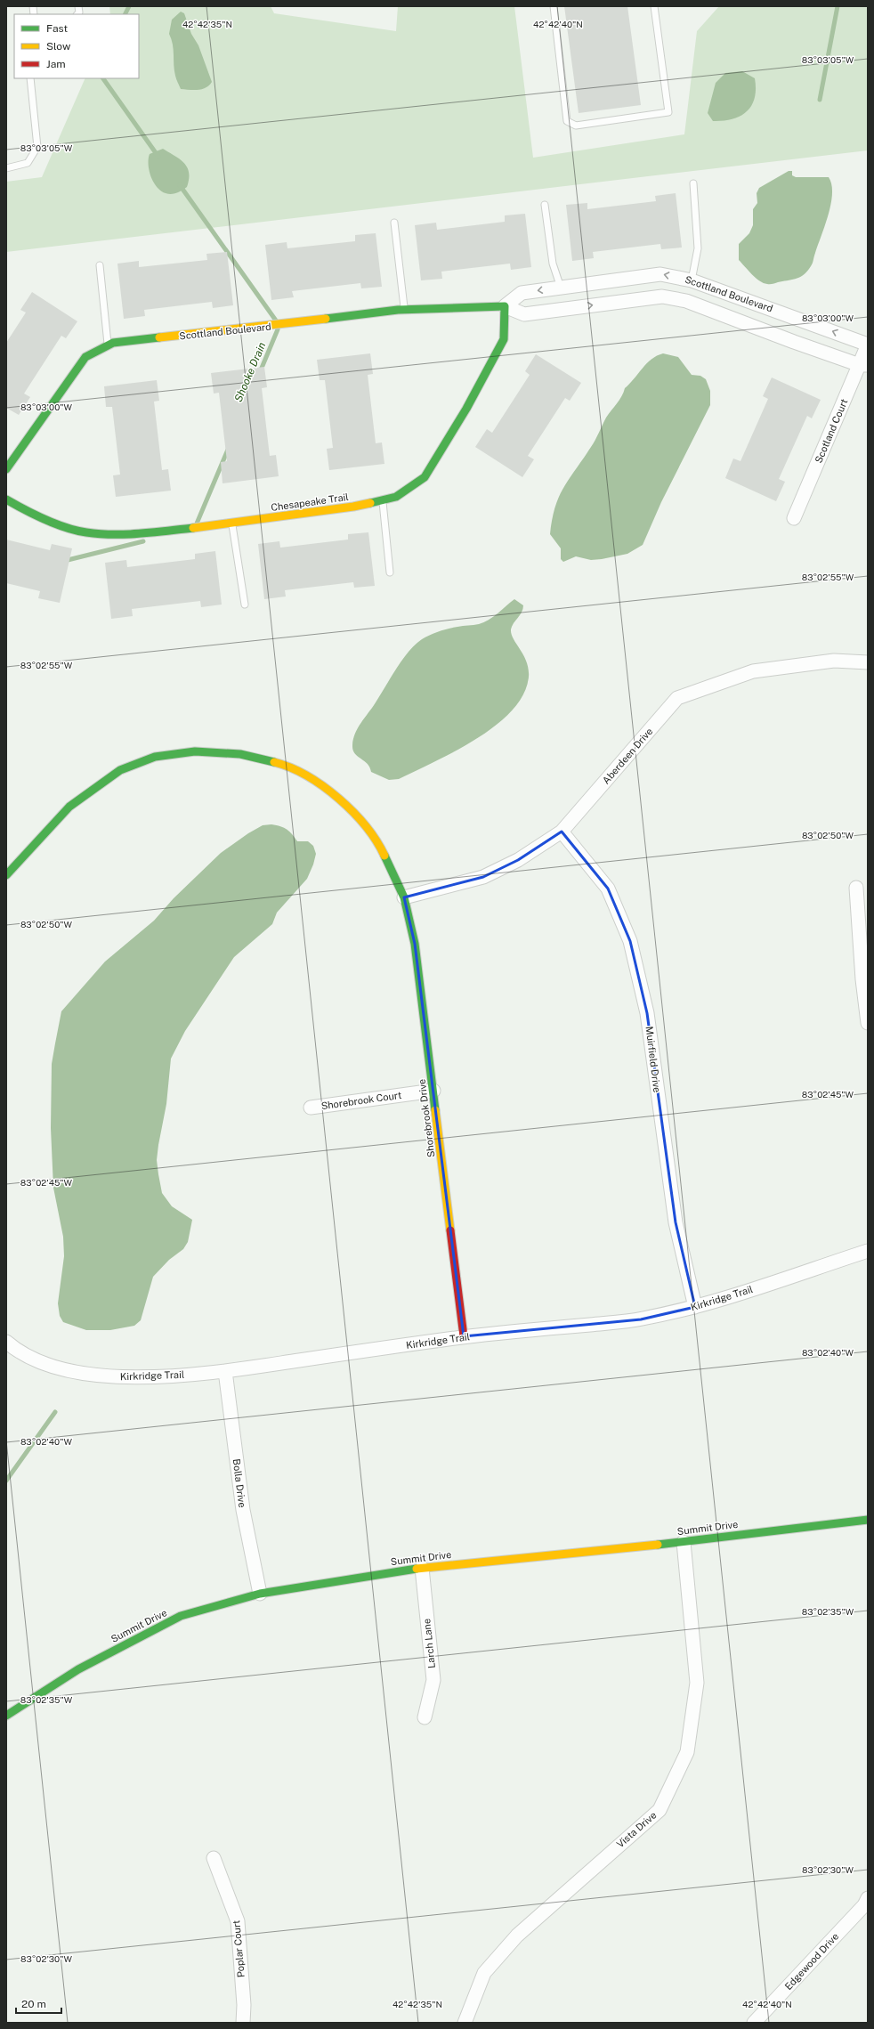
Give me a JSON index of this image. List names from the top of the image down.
{
  "streets": {
    "street": [
      "Scottland Boulevard",
      "Scotland Court",
      "Chesapeake Trail",
      "Aberdeen Drive",
      "Muirfield Drive",
      "Shorebrook Court",
      "Shorebrook Drive",
      "Kirkridge Trail",
      "Bolla Drive",
      "Summit Drive",
      "Larch Lane",
      "Vista Drive",
      "Poplar Court",
      "Edgewood Drive"
    ]
  },
  "crossings": [
    ["Scottland Boulevard", "Scotland Court"],
    ["Scottland Boulevard", "Chesapeake Trail"],
    ["Aberdeen Drive", "Muirfield Drive"],
    ["Aberdeen Drive", "Shorebrook Drive"],
    ["Muirfield Drive", "Kirkridge Trail"],
    ["Shorebrook Court", "Shorebrook Drive"],
    ["Shorebrook Drive", "Kirkridge Trail"],
    ["Kirkridge Trail", "Bolla Drive"],
    ["Bolla Drive", "Summit Drive"],
    ["Summit Drive", "Larch Lane"],
    ["Summit Drive", "Vista Drive"]
  ],
  "water": ["Shooke Drain"],
  "legend": ["Fast", "Slow", "Jam"],
  "scale_bar": "20 m",
  "coordinates": [
    "42°42'35\"N",
    "42°42'40\"N",
    "83°03'05\"W",
    "83°03'00\"W",
    "83°02'55\"W",
    "83°02'50\"W",
    "83°02'45\"W",
    "83°02'40\"W",
    "83°02'35\"W",
    "83°02'30\"W"
  ]
}
